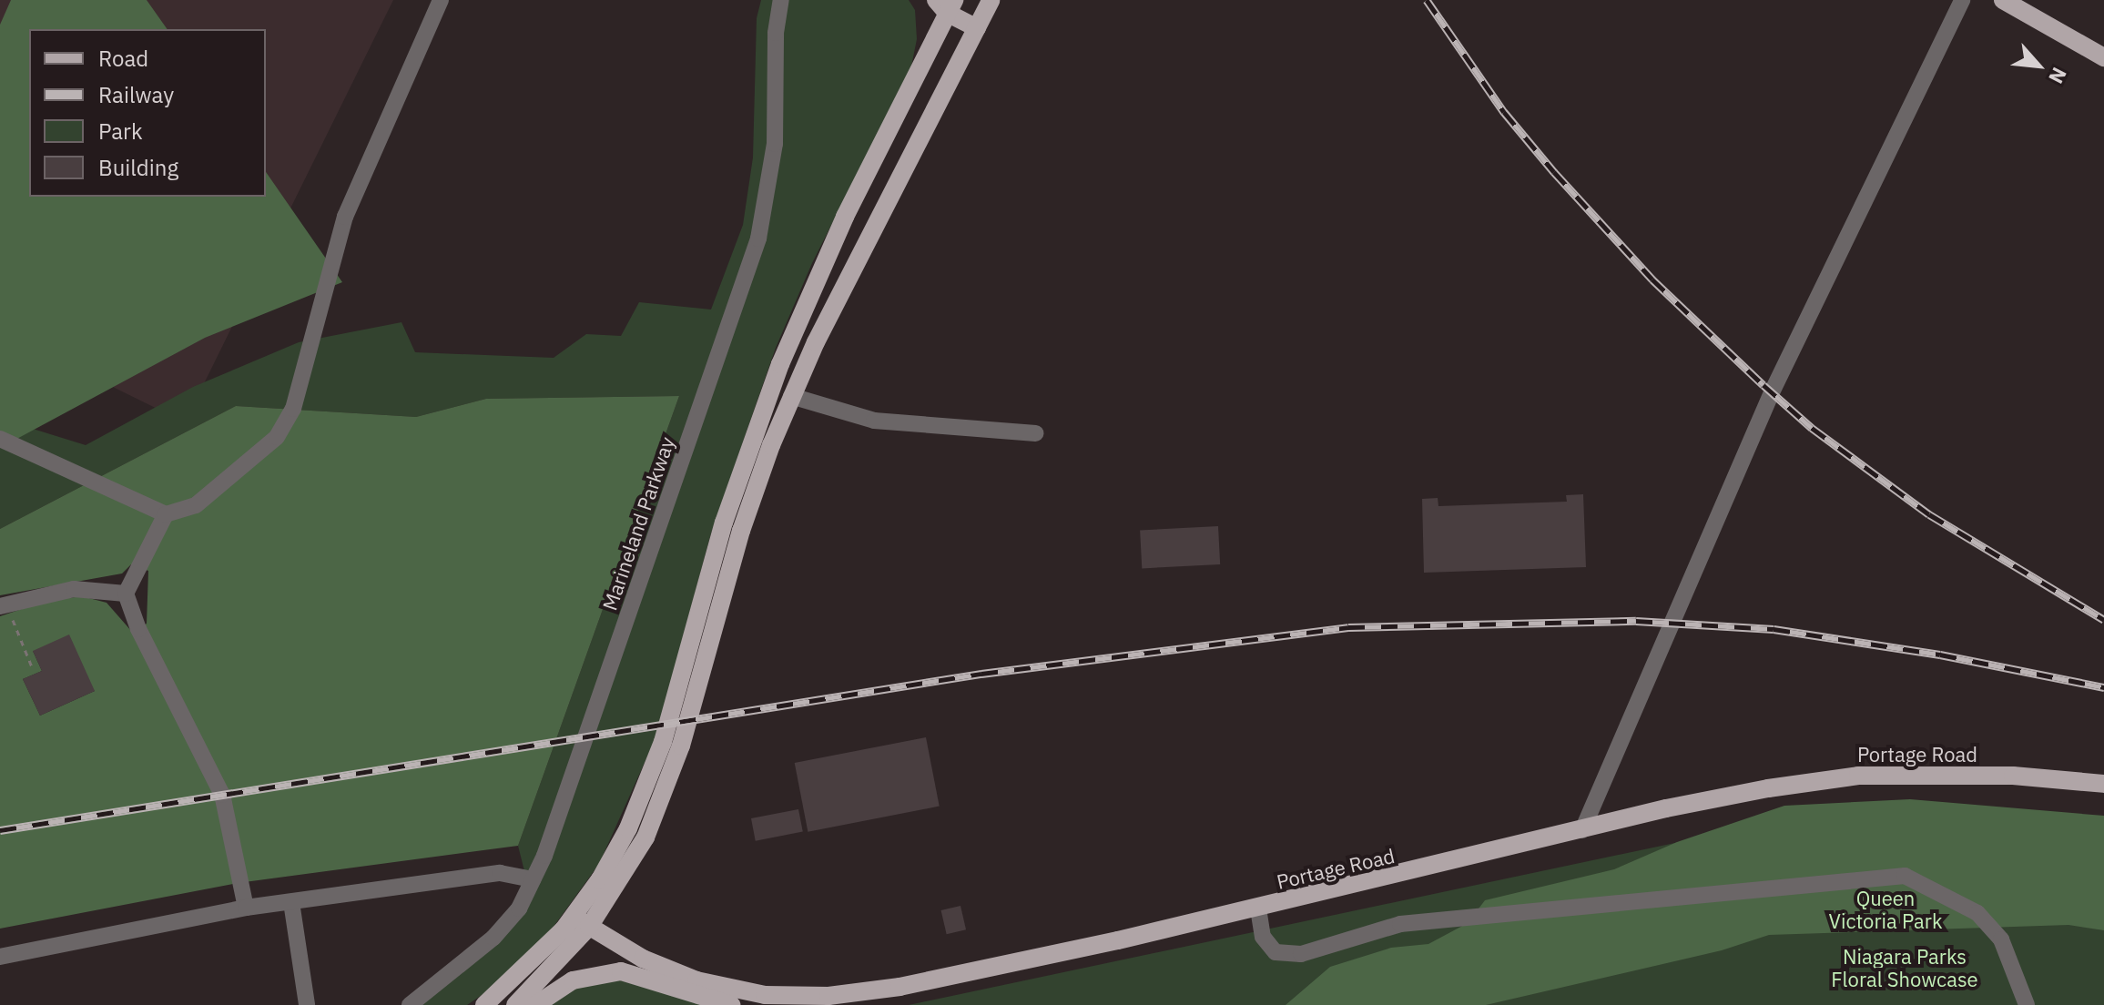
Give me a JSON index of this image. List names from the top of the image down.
{
  "streets": {
    "main road": ["Portage Road"],
    "street": ["Marineland Parkway"]
  },
  "parks": ["Queen Victoria Park", "Niagara Parks Floral Showcase"],
  "legend": [
    "Road",
    "Railway",
    "Park",
    "Building"
  ],
  "north": "bottom right"
}
